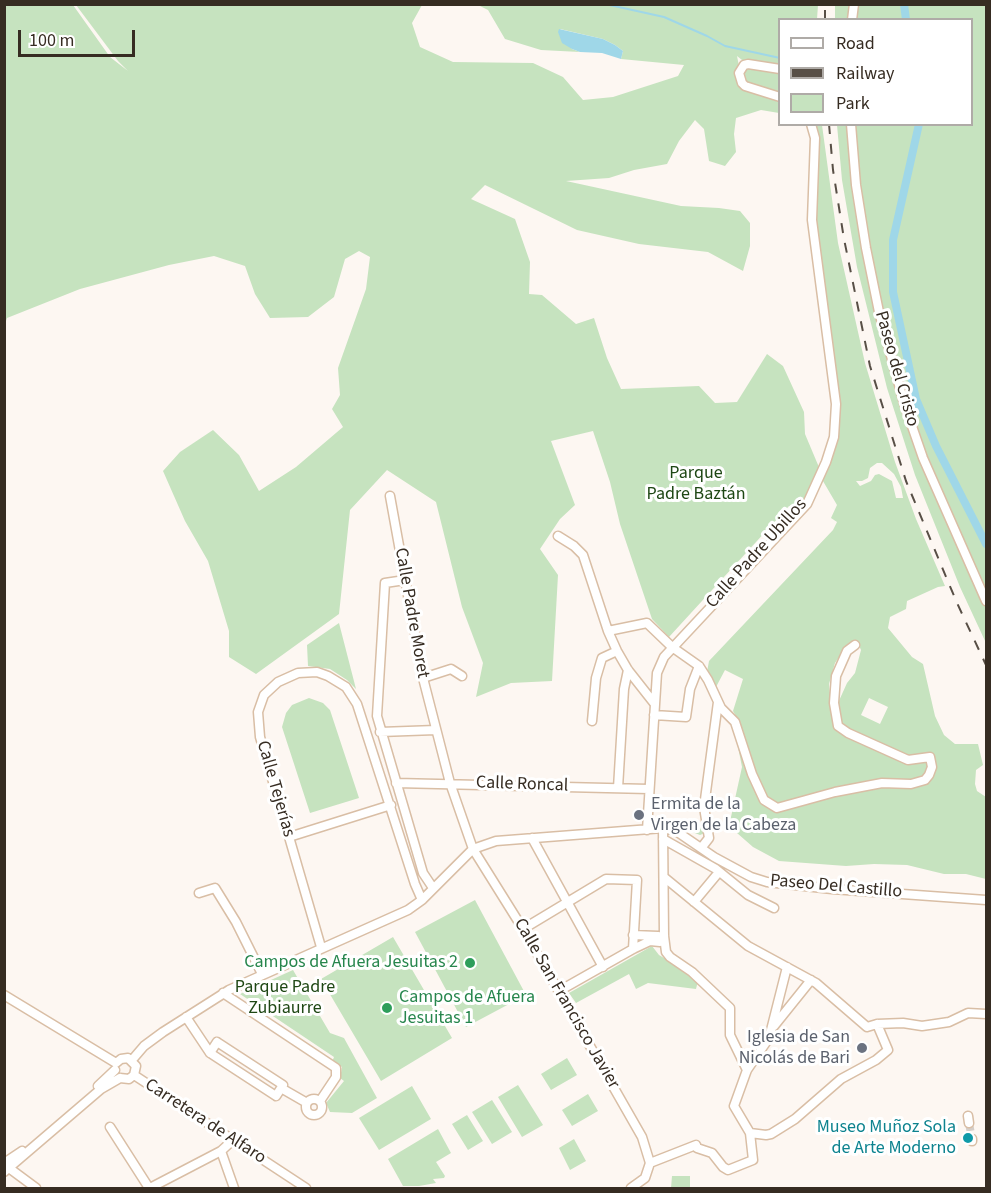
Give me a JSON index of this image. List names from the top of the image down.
{
  "streets": {
    "street": [
      "Paseo del Cristo",
      "Calle Padre Ubillos",
      "Calle Padre Moret",
      "Calle Roncal",
      "Calle Tejerías",
      "Paseo Del Castillo",
      "Calle San Francisco Javier",
      "Carretera de Alfaro"
    ]
  },
  "crossings": [
    ["Calle Padre Ubillos", "Calle Roncal"],
    ["Calle Padre Moret", "Calle Roncal"],
    ["Calle Padre Moret", "Calle San Francisco Javier"]
  ],
  "parks": ["Parque Padre Baztán", "Parque Padre Zubiaurre"],
  "places": [
    "Ermita de la Virgen de la Cabeza",
    "Campos de Afuera Jesuitas 2",
    "Campos de Afuera Jesuitas 1",
    "Iglesia de San Nicolás de Bari",
    "Museo Muñoz Sola de Arte Moderno"
  ],
  "legend": ["Road", "Railway", "Park"],
  "scale_bar": "100 m"
}
